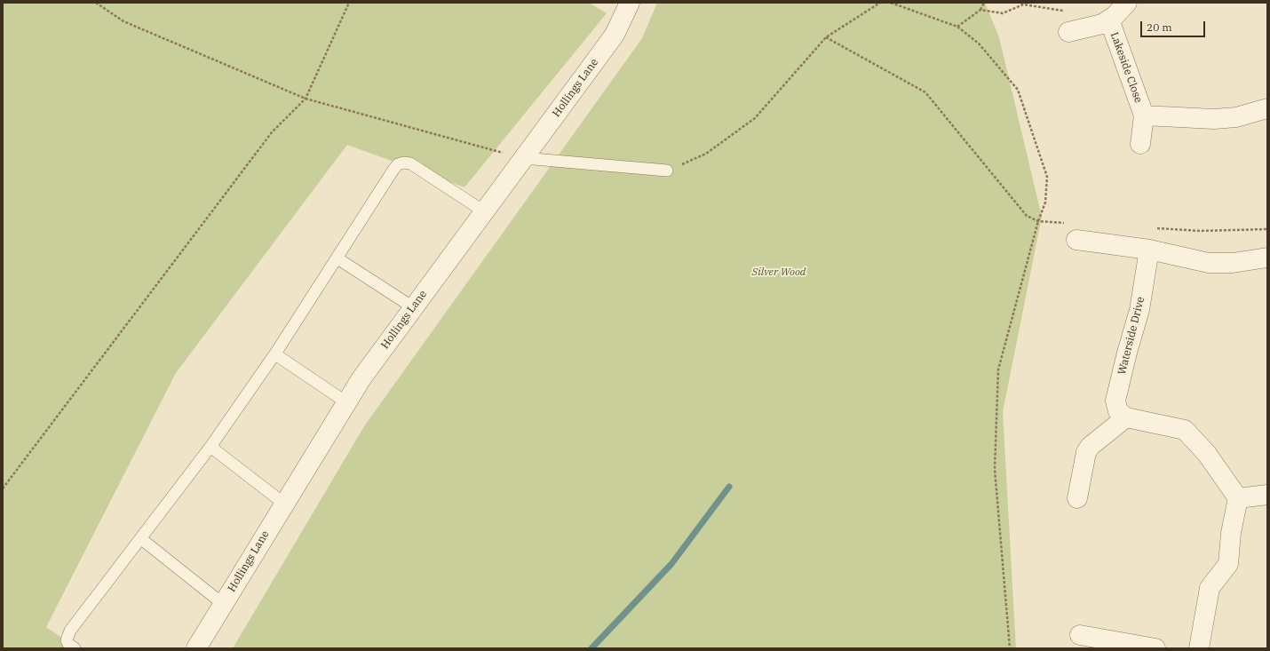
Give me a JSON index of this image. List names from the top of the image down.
{
  "streets": {
    "street": ["Lakeside Close", "Hollings Lane", "Waterside Drive"]
  },
  "parks": ["Silver Wood"],
  "scale_bar": "20 m"
}
